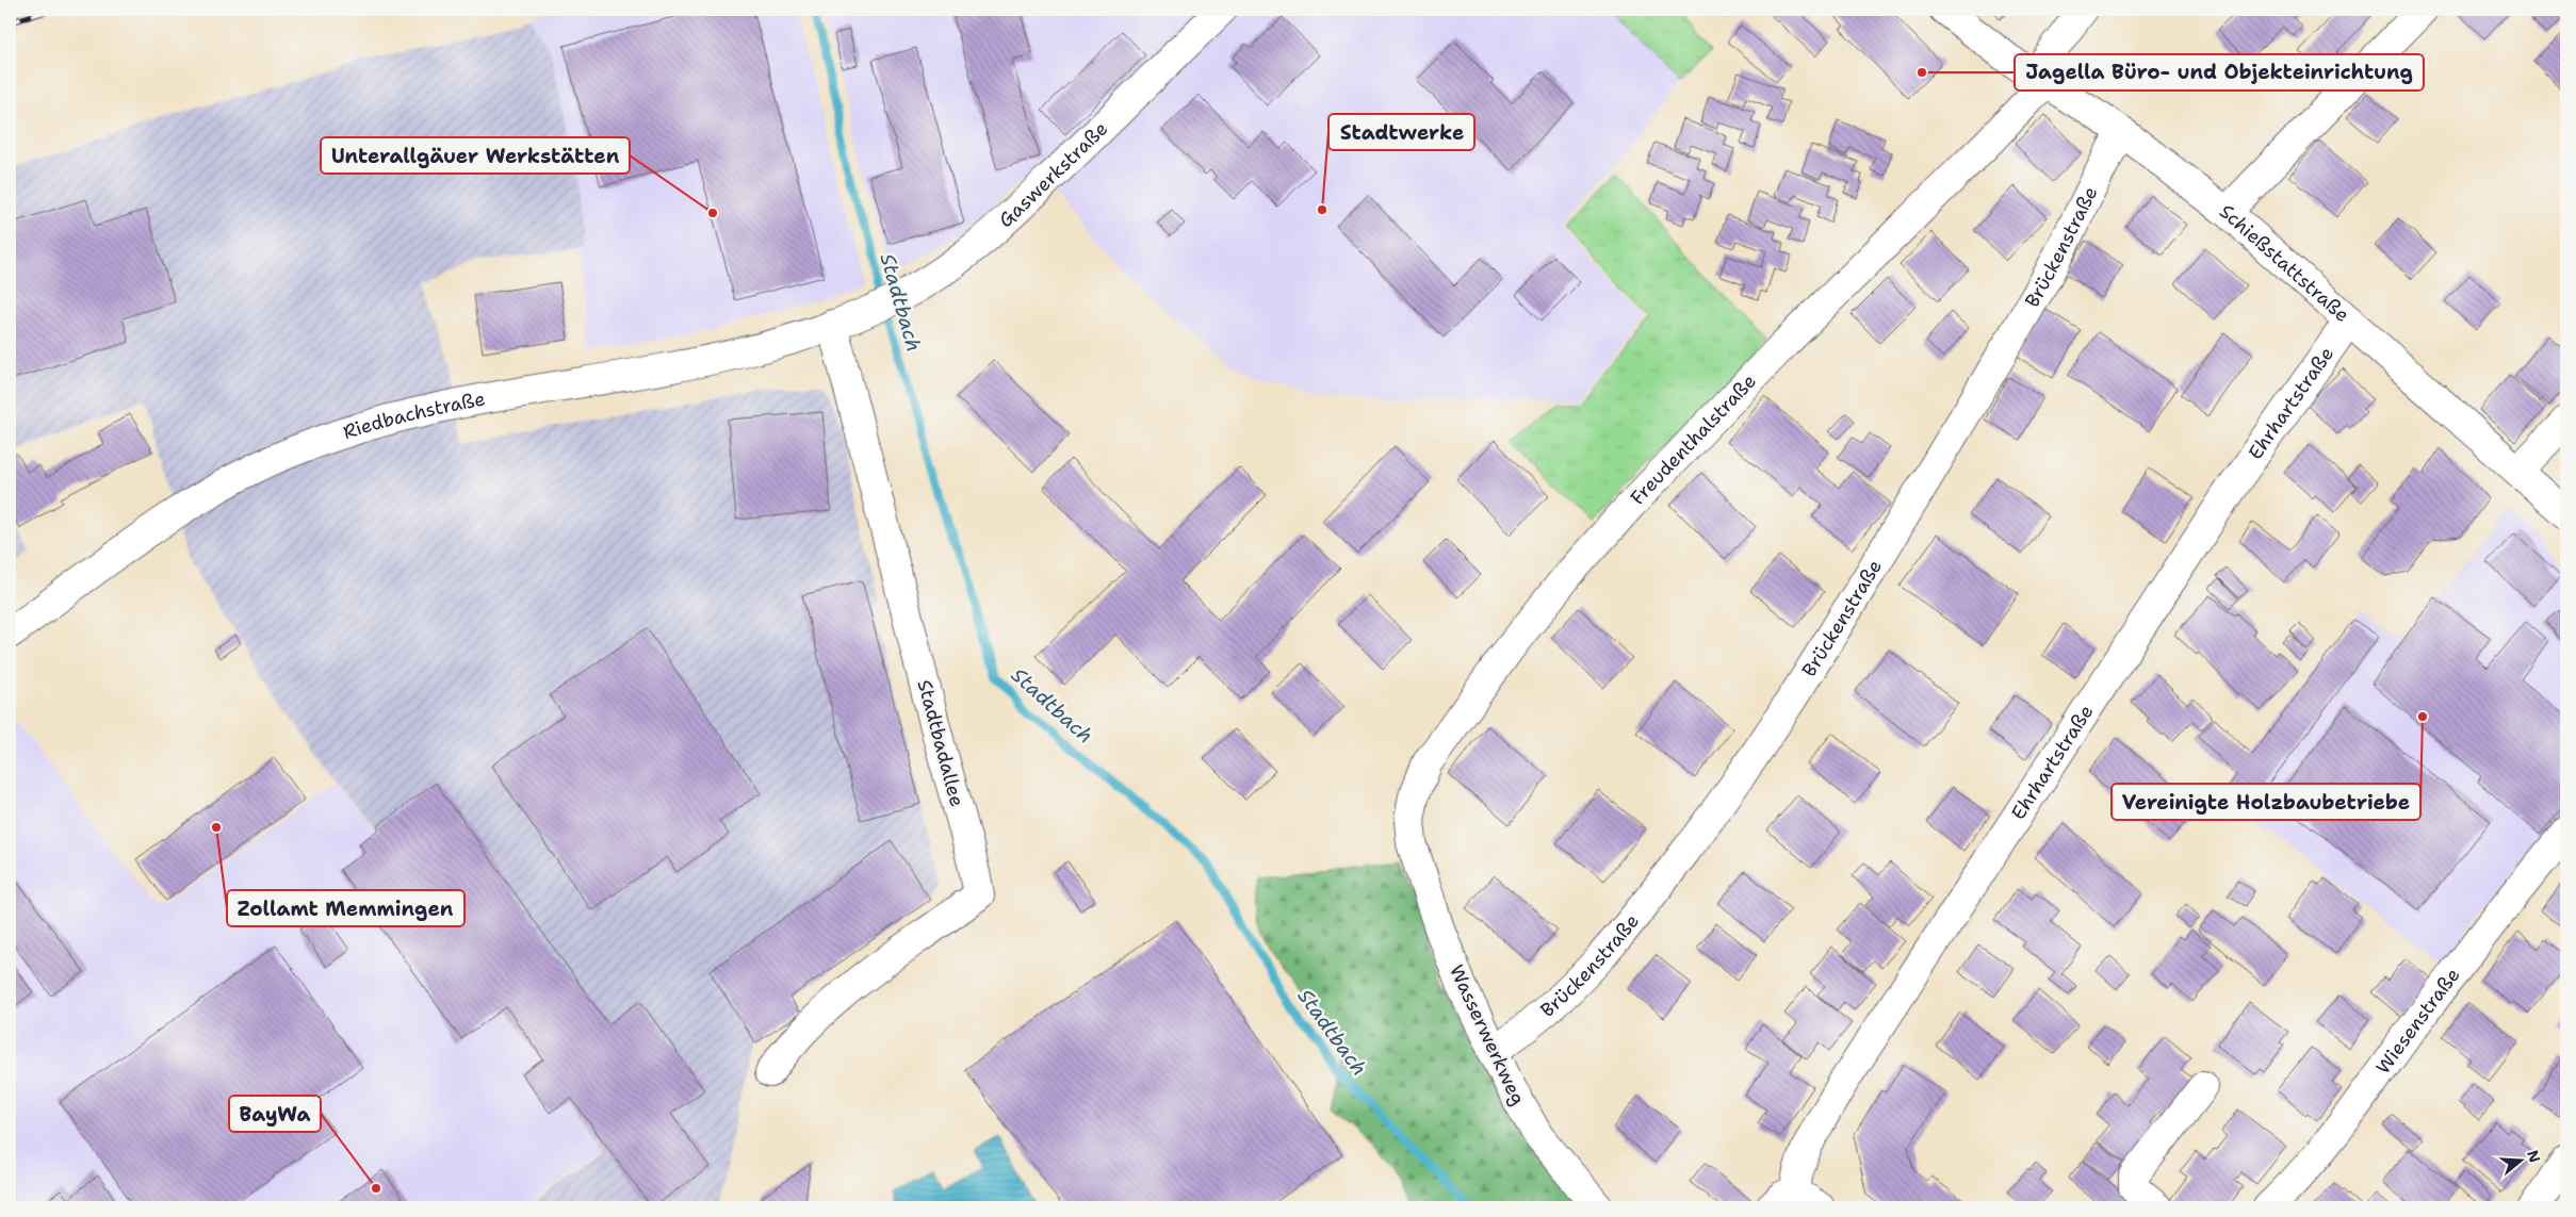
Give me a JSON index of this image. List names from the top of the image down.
{
  "streets": {
    "street": [
      "Gaswerkstraße",
      "Brückenstraße",
      "Schießstattstraße",
      "Ehrhartstraße",
      "Riedbachstraße",
      "Freudenthalstraße",
      "Stadtbadallee",
      "Wiesenstraße",
      "Wasserwerkweg"
    ]
  },
  "crossings": [
    ["Gaswerkstraße", "Riedbachstraße"],
    ["Brückenstraße", "Schießstattstraße"],
    ["Brückenstraße", "Wasserwerkweg"],
    ["Schießstattstraße", "Ehrhartstraße"],
    ["Schießstattstraße", "Freudenthalstraße"],
    ["Riedbachstraße", "Stadtbadallee"],
    ["Freudenthalstraße", "Wasserwerkweg"]
  ],
  "water": ["Stadtbach"],
  "places": [
    "Jagella Büro- und Objekteinrichtung",
    "Stadtwerke",
    "Unterallgäuer Werkstätten",
    "Vereinigte Holzbaubetriebe",
    "Zollamt Memmingen",
    "BayWa"
  ],
  "north": "right"
}
